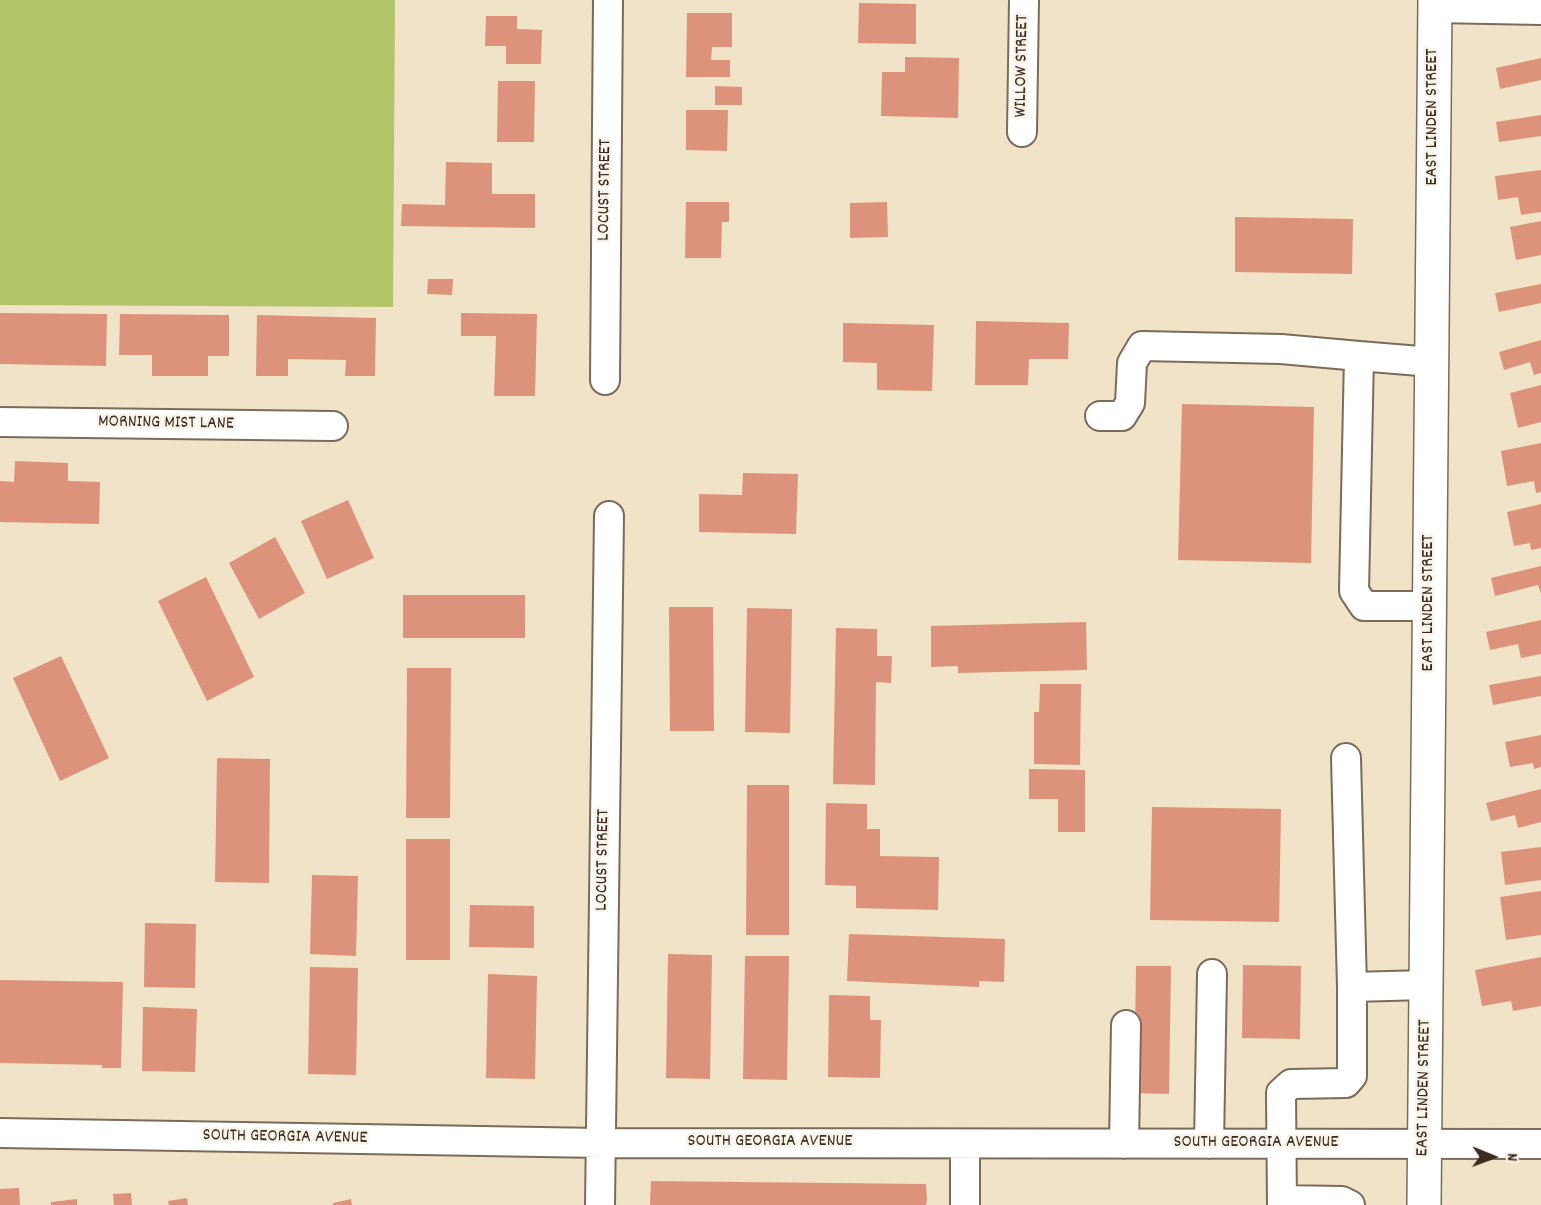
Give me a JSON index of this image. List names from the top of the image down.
{
  "streets": {
    "main road": ["EAST LINDEN STREET"],
    "street": [
      "WILLOW STREET",
      "LOCUST STREET",
      "MORNING MIST LANE",
      "SOUTH GEORGIA AVENUE"
    ]
  },
  "crossings": [
    ["EAST LINDEN STREET", "SOUTH GEORGIA AVENUE"],
    ["LOCUST STREET", "SOUTH GEORGIA AVENUE"]
  ],
  "north": "right"
}
